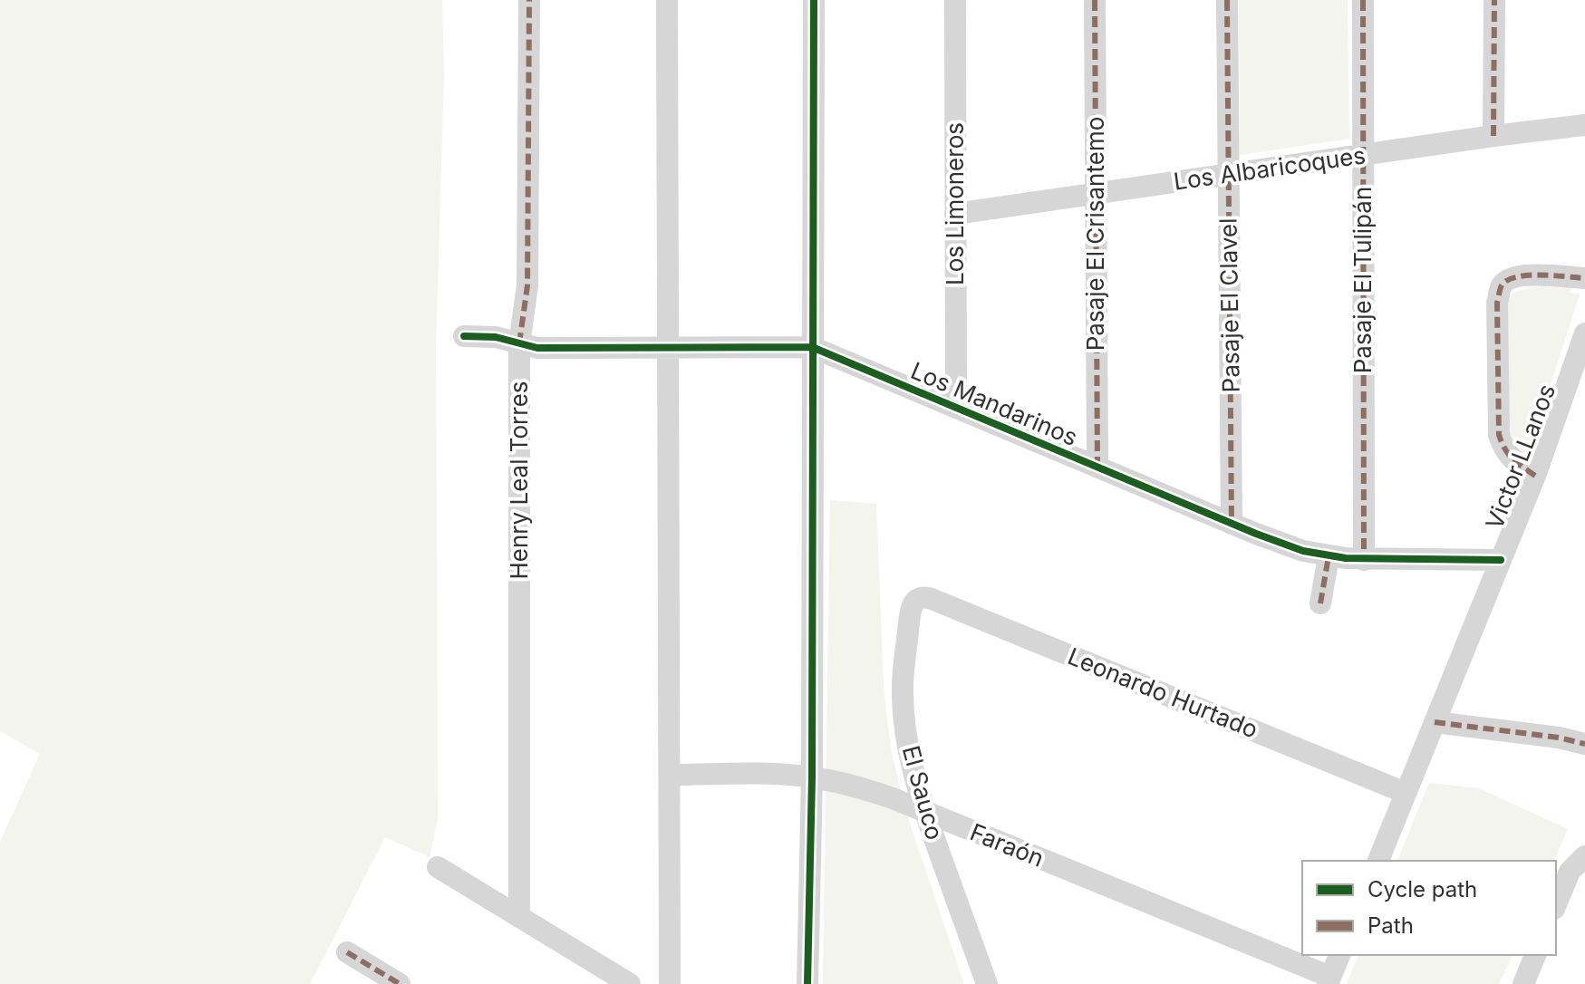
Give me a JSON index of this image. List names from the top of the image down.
{
  "streets": {
    "street": [
      "Los Albaricoques",
      "Los Limoneros",
      "Pasaje El Crisantemo",
      "Pasaje El Tulipán",
      "Pasaje El Clavel",
      "Los Mandarinos",
      "Victor LLanos",
      "Henry Leal Torres",
      "Leonardo Hurtado",
      "El Sauco",
      "Faraón"
    ]
  },
  "crossings": [
    ["Los Albaricoques", "Los Limoneros"],
    ["Los Albaricoques", "Pasaje El Crisantemo"],
    ["Los Albaricoques", "Pasaje El Tulipán"],
    ["Los Albaricoques", "Pasaje El Clavel"],
    ["Los Limoneros", "Los Mandarinos"],
    ["Pasaje El Crisantemo", "Los Mandarinos"],
    ["Pasaje El Tulipán", "Los Mandarinos"],
    ["Pasaje El Clavel", "Los Mandarinos"],
    ["Los Mandarinos", "Victor LLanos"],
    ["Los Mandarinos", "Henry Leal Torres"],
    ["Victor LLanos", "Leonardo Hurtado"],
    ["Leonardo Hurtado", "El Sauco"],
    ["El Sauco", "Faraón"]
  ],
  "legend": ["Cycle path", "Path"]
}
